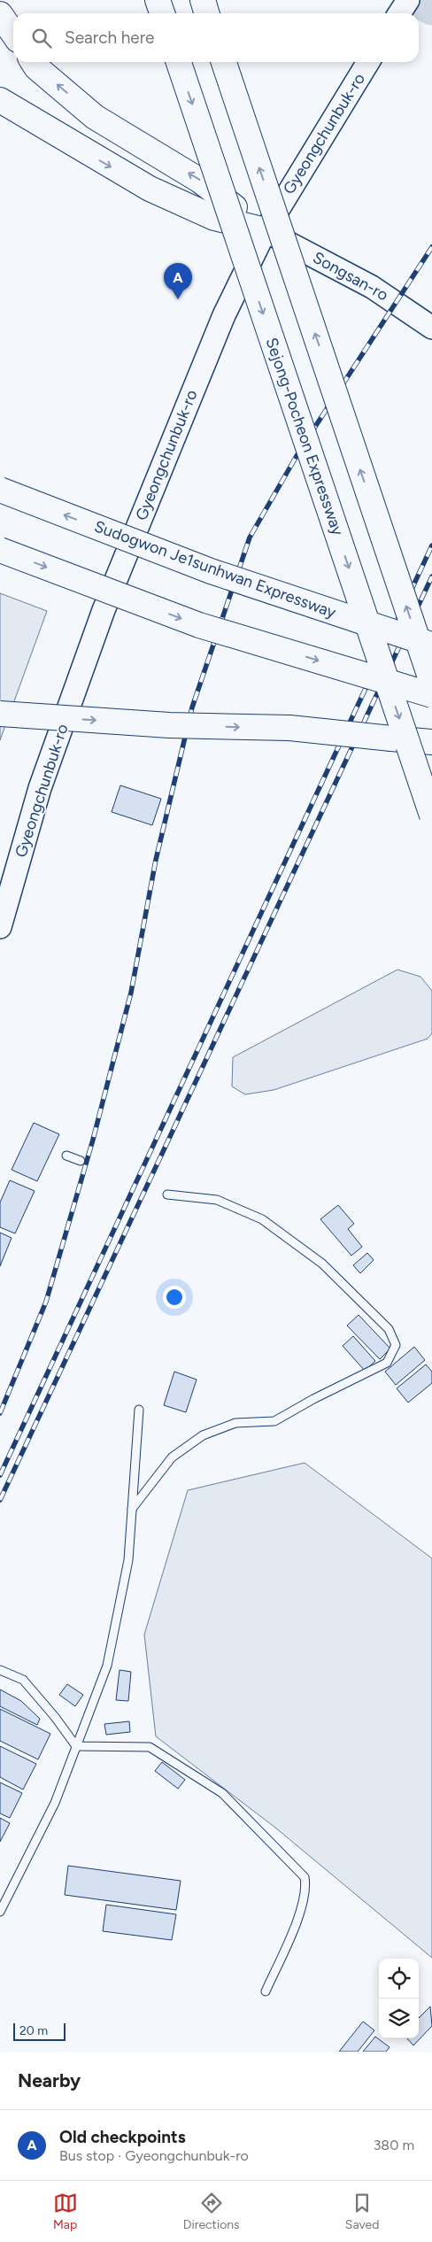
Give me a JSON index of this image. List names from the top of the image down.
{
  "streets": {
    "highway": ["Sejong-Pocheon Expressway", "Sudogwon Je1sunhwan Expressway"],
    "street": ["Gyeongchunbuk-ro", "Songsan-ro"]
  },
  "crossings": [
    ["Gyeongchunbuk-ro", "Songsan-ro"]
  ],
  "scale_bar": "20 m",
  "page": {
    "search": "Search here",
    "pins": "A",
    "scale": "20 m",
    "heading": "Nearby",
    "list": [
      {
        "mark": "A",
        "name": "Old checkpoints",
        "note": "Bus stop · Gyeongchunbuk-ro",
        "value": "380 m"
      }
    ],
    "nav": ["Map", "Directions", "Saved"]
  }
}
